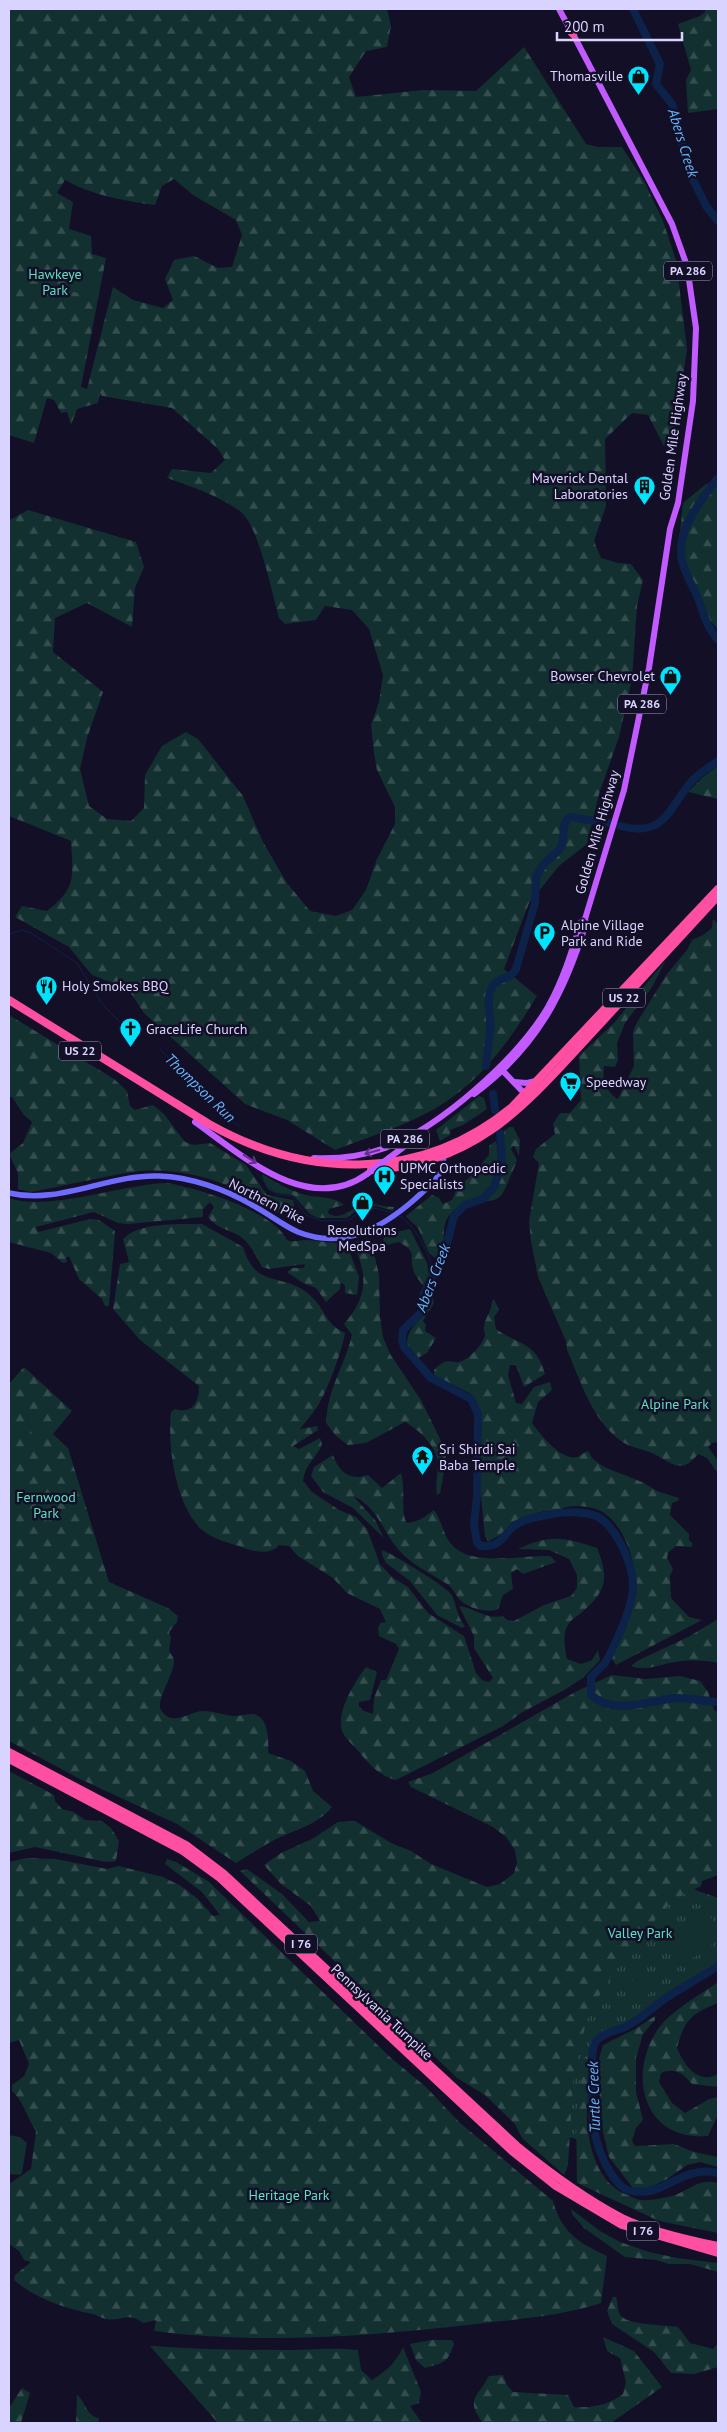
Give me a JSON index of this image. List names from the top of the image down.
{
  "streets": {
    "highway": ["US 22", "I 76", "Pennsylvania Turnpike"],
    "main road": ["PA 286", "Golden Mile Highway", "Northern Pike"]
  },
  "crossings": [
    ["Golden Mile Highway", "US 22"],
    ["US 22", "Northern Pike"]
  ],
  "water": ["Abers Creek", "Thompson Run", "Turtle Creek"],
  "parks": [
    "Hawkeye Park",
    "Alpine Park",
    "Fernwood Park",
    "Valley Park",
    "Heritage Park"
  ],
  "places": {
    "shop": ["Thomasville", "Bowser Chevrolet", "Resolutions MedSpa"],
    "building": ["Maverick Dental Laboratories"],
    "parking": ["Alpine Village Park and Ride"],
    "restaurant": ["Holy Smokes BBQ"],
    "church": ["GraceLife Church"],
    "supermarket": ["Speedway"],
    "hospital": ["UPMC Orthopedic Specialists"],
    "temple": ["Sri Shirdi Sai Baba Temple"]
  },
  "scale_bar": "200 m"
}
